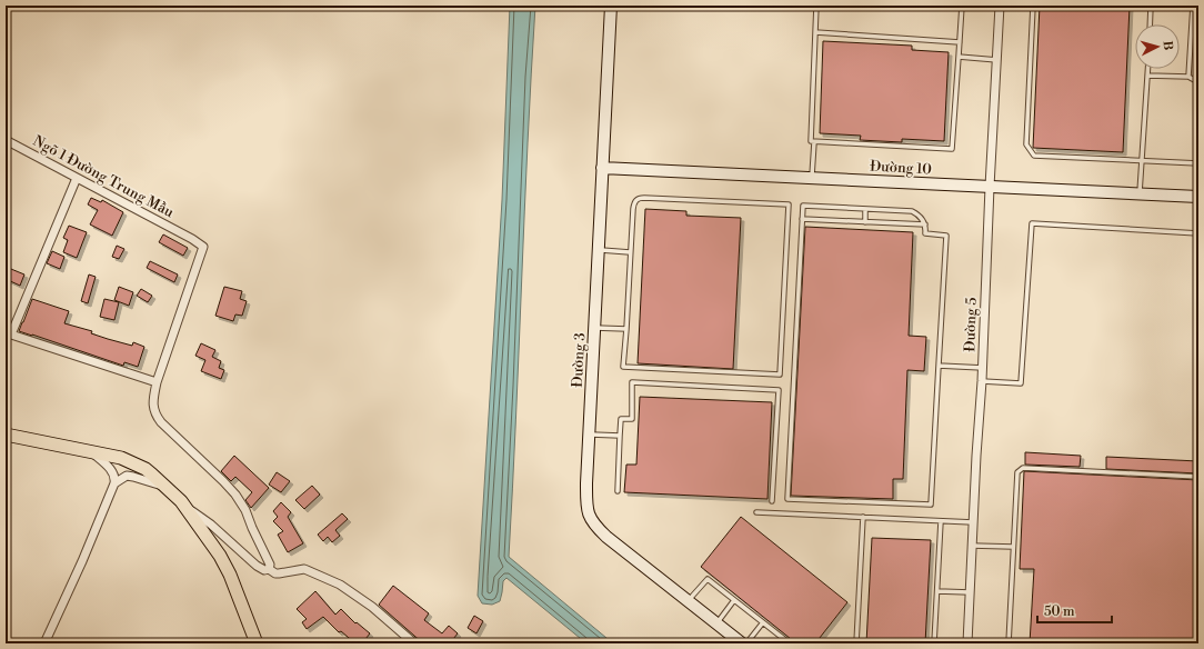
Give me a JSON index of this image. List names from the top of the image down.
{
  "streets": {
    "street": [
      "Đường 10",
      "Ngõ 1 Đường Trung Mầu",
      "Đường 5",
      "Đường 3"
    ]
  },
  "crossings": [
    ["Đường 10", "Đường 5"],
    ["Đường 10", "Đường 3"]
  ],
  "scale_bar": "50 m",
  "north": "right"
}
